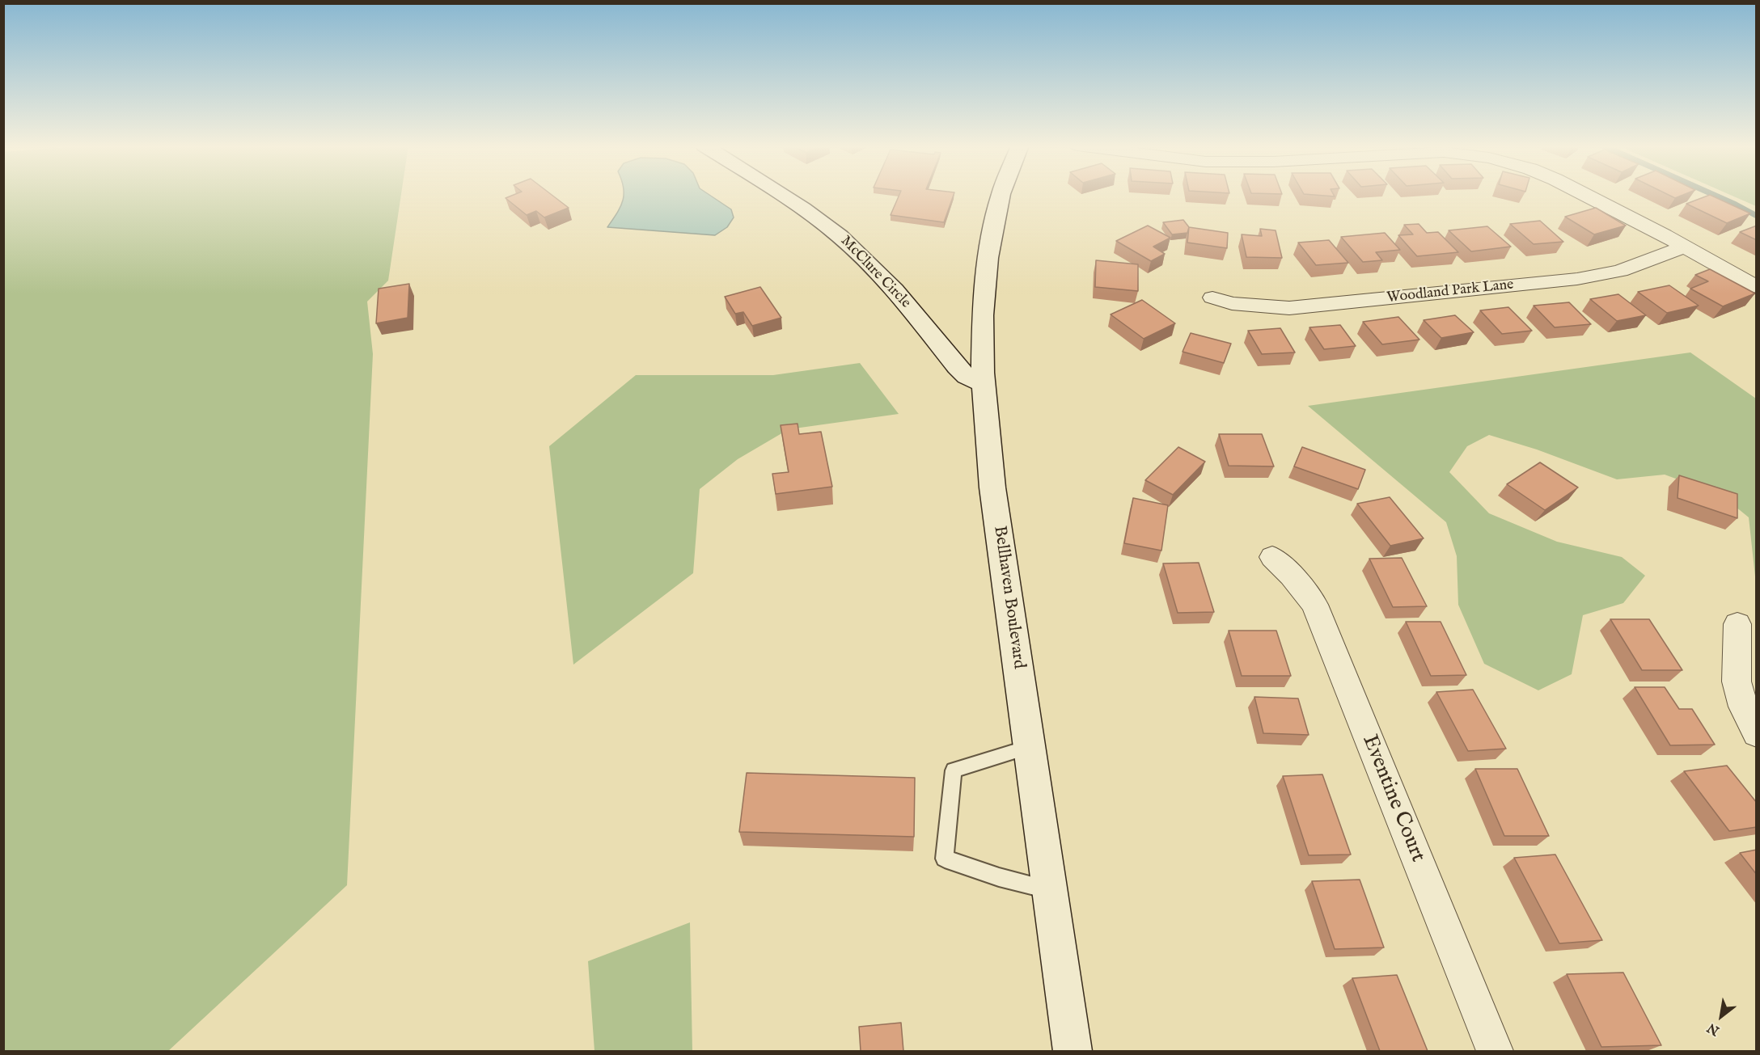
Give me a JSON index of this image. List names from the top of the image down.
{
  "streets": {
    "main road": ["McClure Circle", "Bellhaven Boulevard"],
    "street": ["Woodland Park Lane", "Eventine Court"]
  },
  "crossings": [
    ["McClure Circle", "Bellhaven Boulevard"]
  ],
  "north": "bottom left"
}
